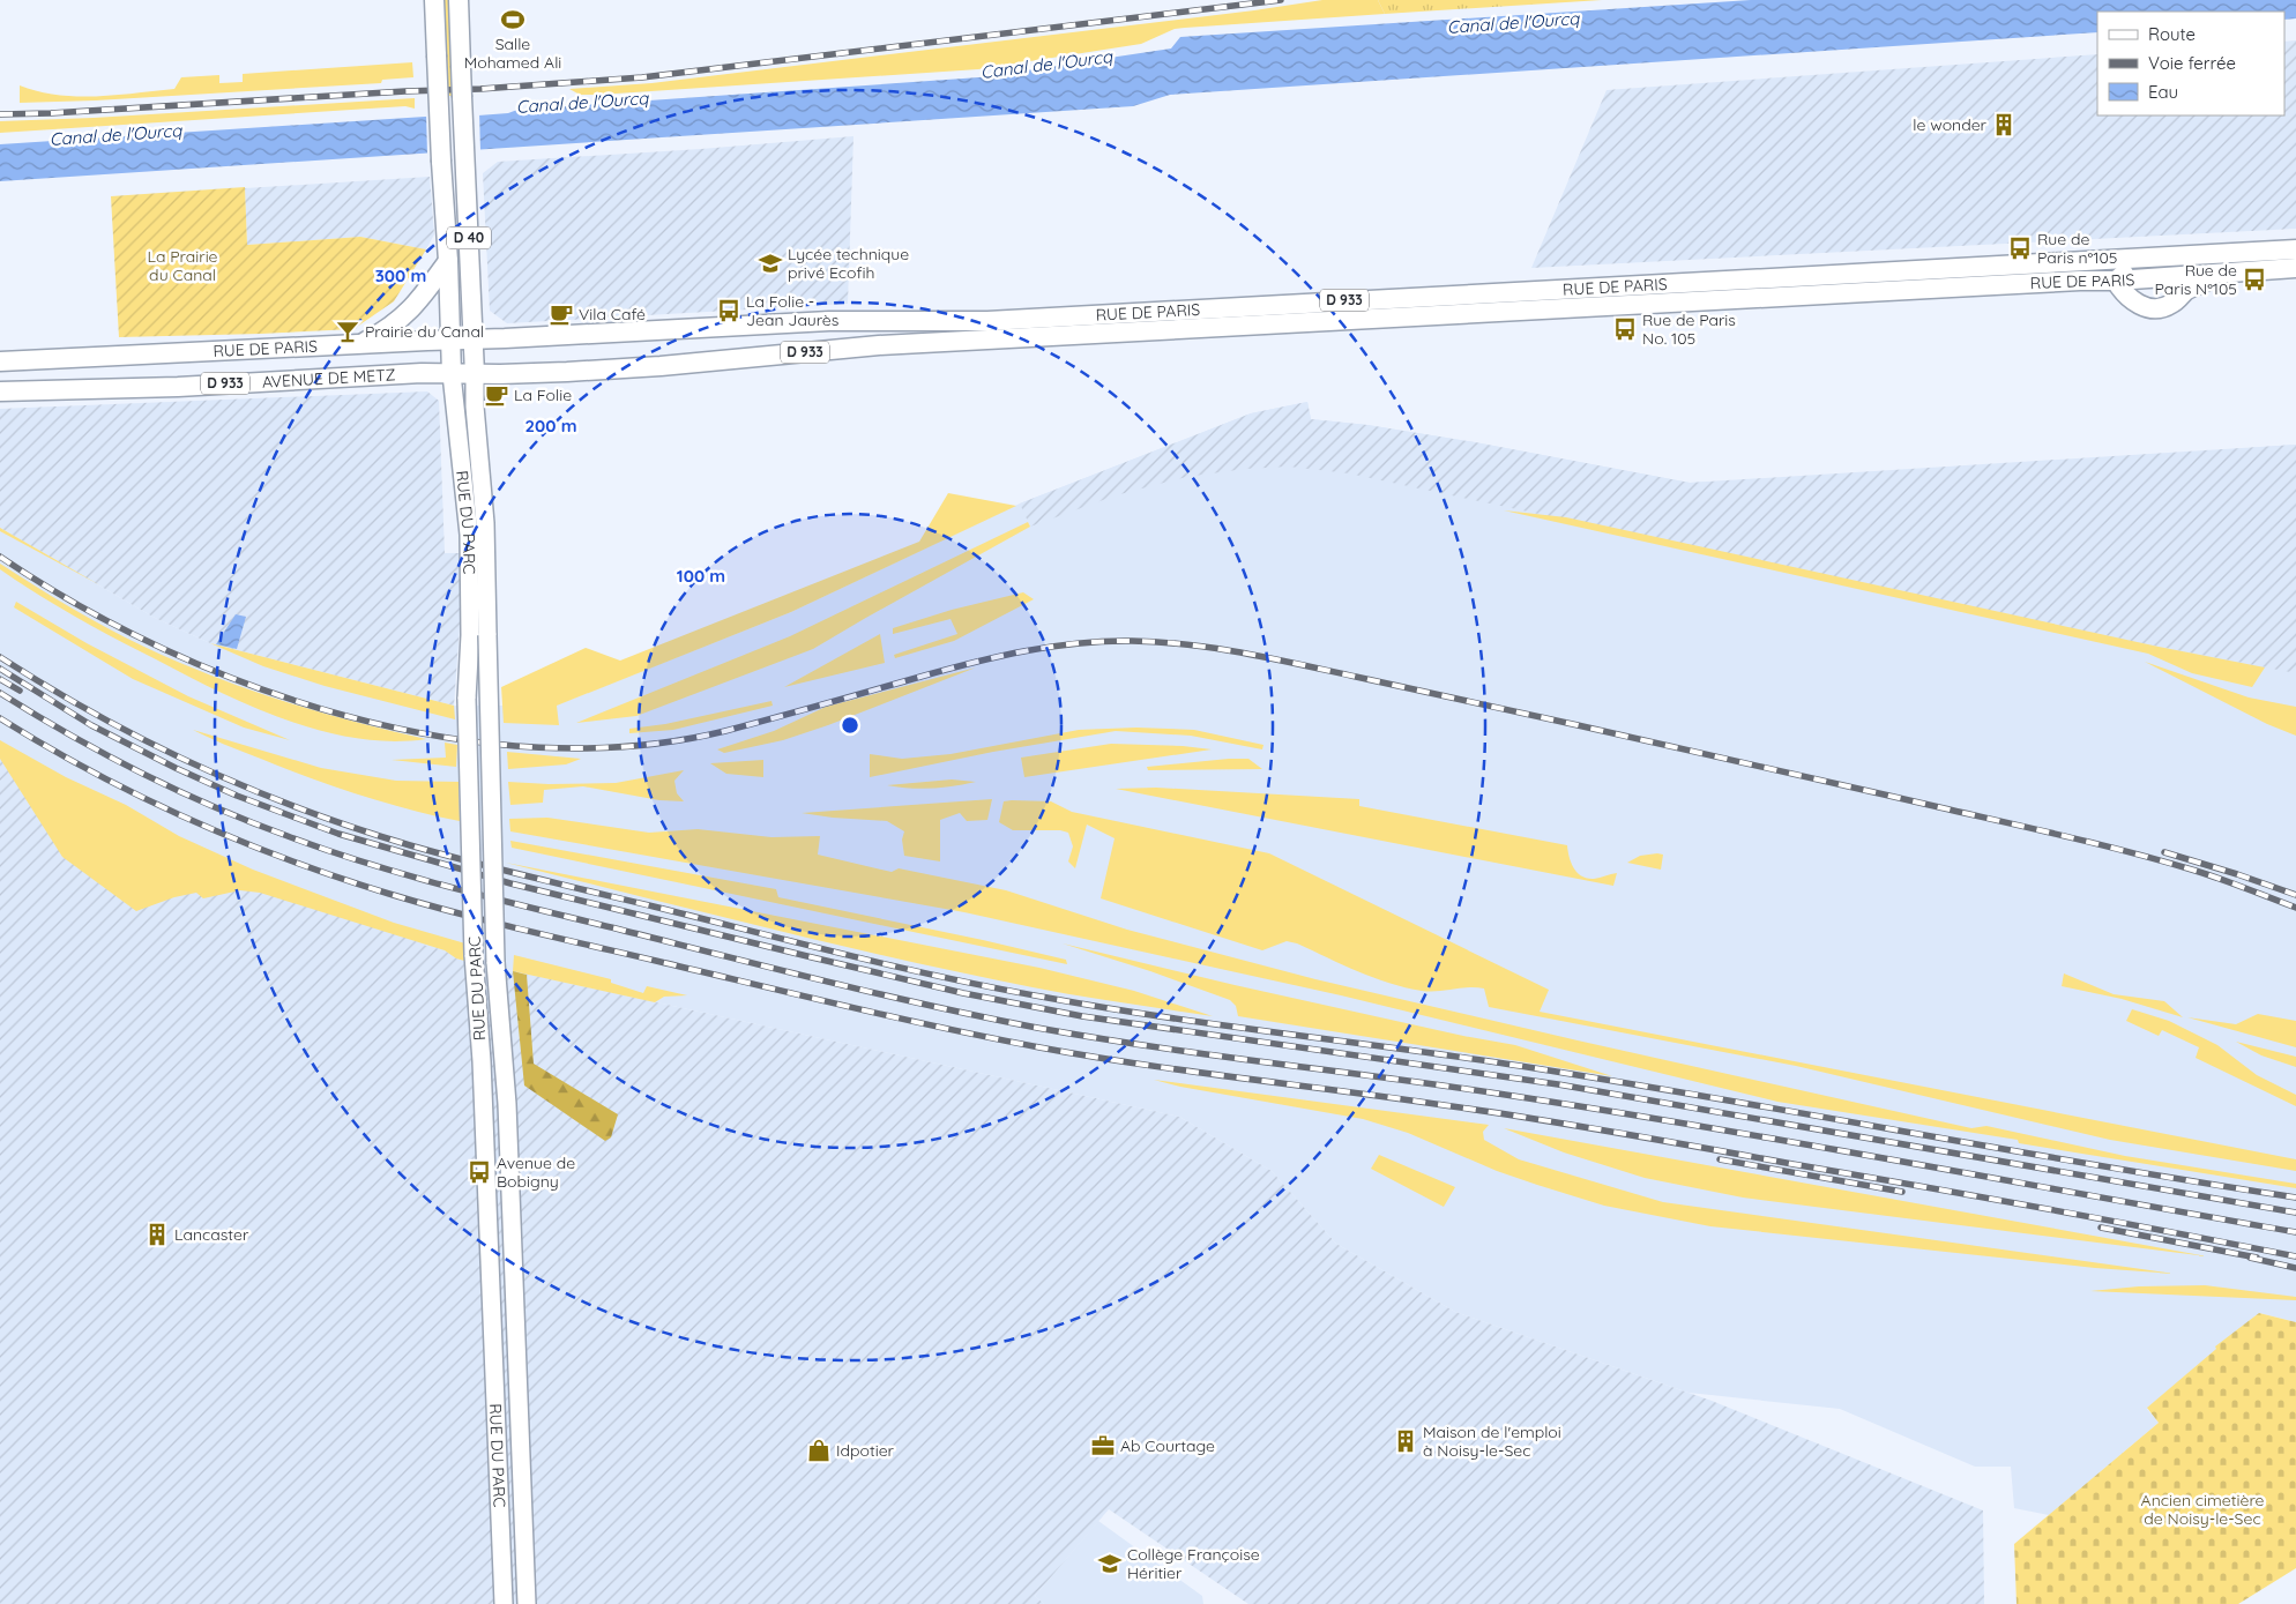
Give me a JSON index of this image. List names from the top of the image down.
{
  "streets": {
    "main road": [
      "D 40",
      "RUE DE PARIS",
      "D 933",
      "AVENUE DE METZ",
      "RUE DU PARC"
    ]
  },
  "crossings": [
    ["D 40", "RUE DE PARIS"],
    ["D 40", "AVENUE DE METZ"],
    ["D 40", "RUE DU PARC"],
    ["RUE DE PARIS", "AVENUE DE METZ"],
    ["RUE DE PARIS", "RUE DU PARC"],
    ["AVENUE DE METZ", "RUE DU PARC"]
  ],
  "water": ["Canal de l'Ourcq"],
  "parks": ["La Prairie du Canal", "Ancien cimetière de Noisy-le-Sec"],
  "places": {
    "sports": ["Salle Mohamed Ali"],
    "building": ["le wonder", "Lancaster", "Maison de l'emploi à Noisy-le-Sec"],
    "bus stop": [
      "Rue de Paris n°105",
      "Rue de Paris N°105",
      "La Folie - Jean Jaurès",
      "Rue de Paris No. 105",
      "Avenue de Bobigny"
    ],
    "school or university": ["Lycée technique privé Ecofih", "Collège Françoise Héritier"],
    "cafe": ["Vila Café", "La Folie"],
    "bar": ["Prairie du Canal"],
    "office": ["Ab Courtage"],
    "shop": ["Idpotier"]
  },
  "legend": ["Route", "Voie ferrée", "Eau"],
  "rings": ["300 m", "200 m", "100 m"]
}
